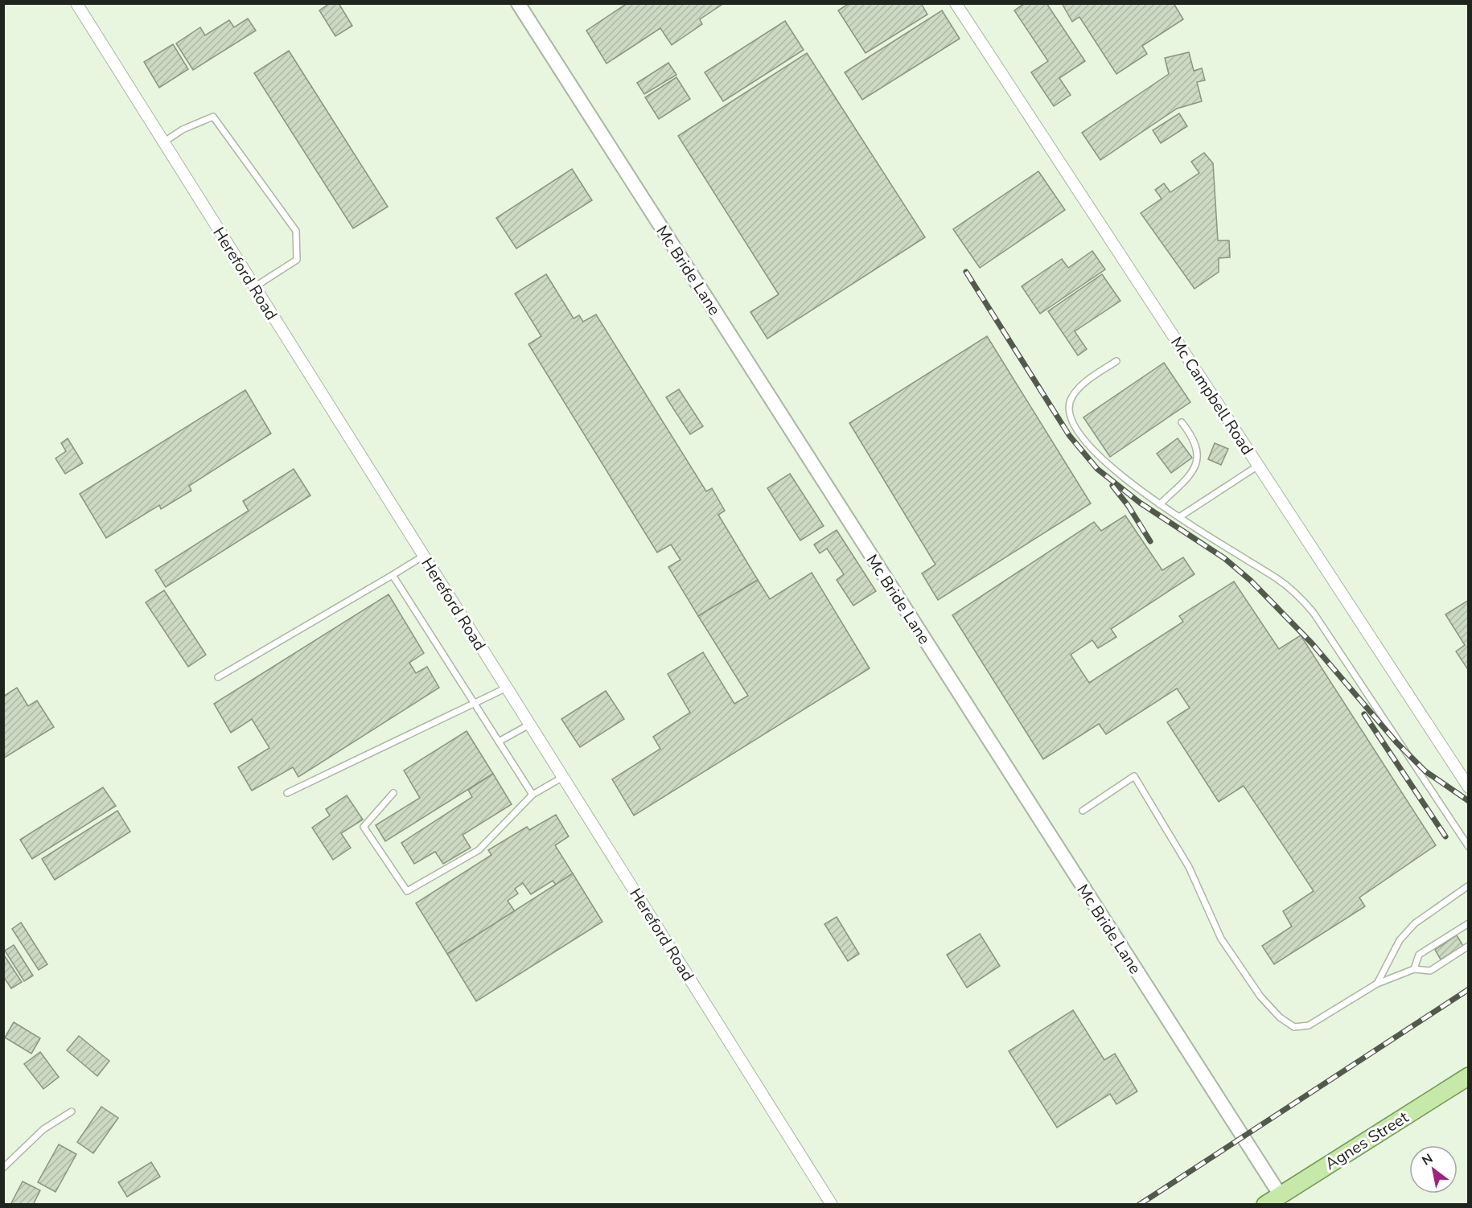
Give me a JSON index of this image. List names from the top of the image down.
{
  "streets": {
    "main road": ["Agnes Street"],
    "street": ["Mc Bride Lane", "Hereford Road", "Mc Campbell Road"]
  },
  "crossings": [
    ["Mc Bride Lane", "Agnes Street"]
  ],
  "north": "top left"
}
